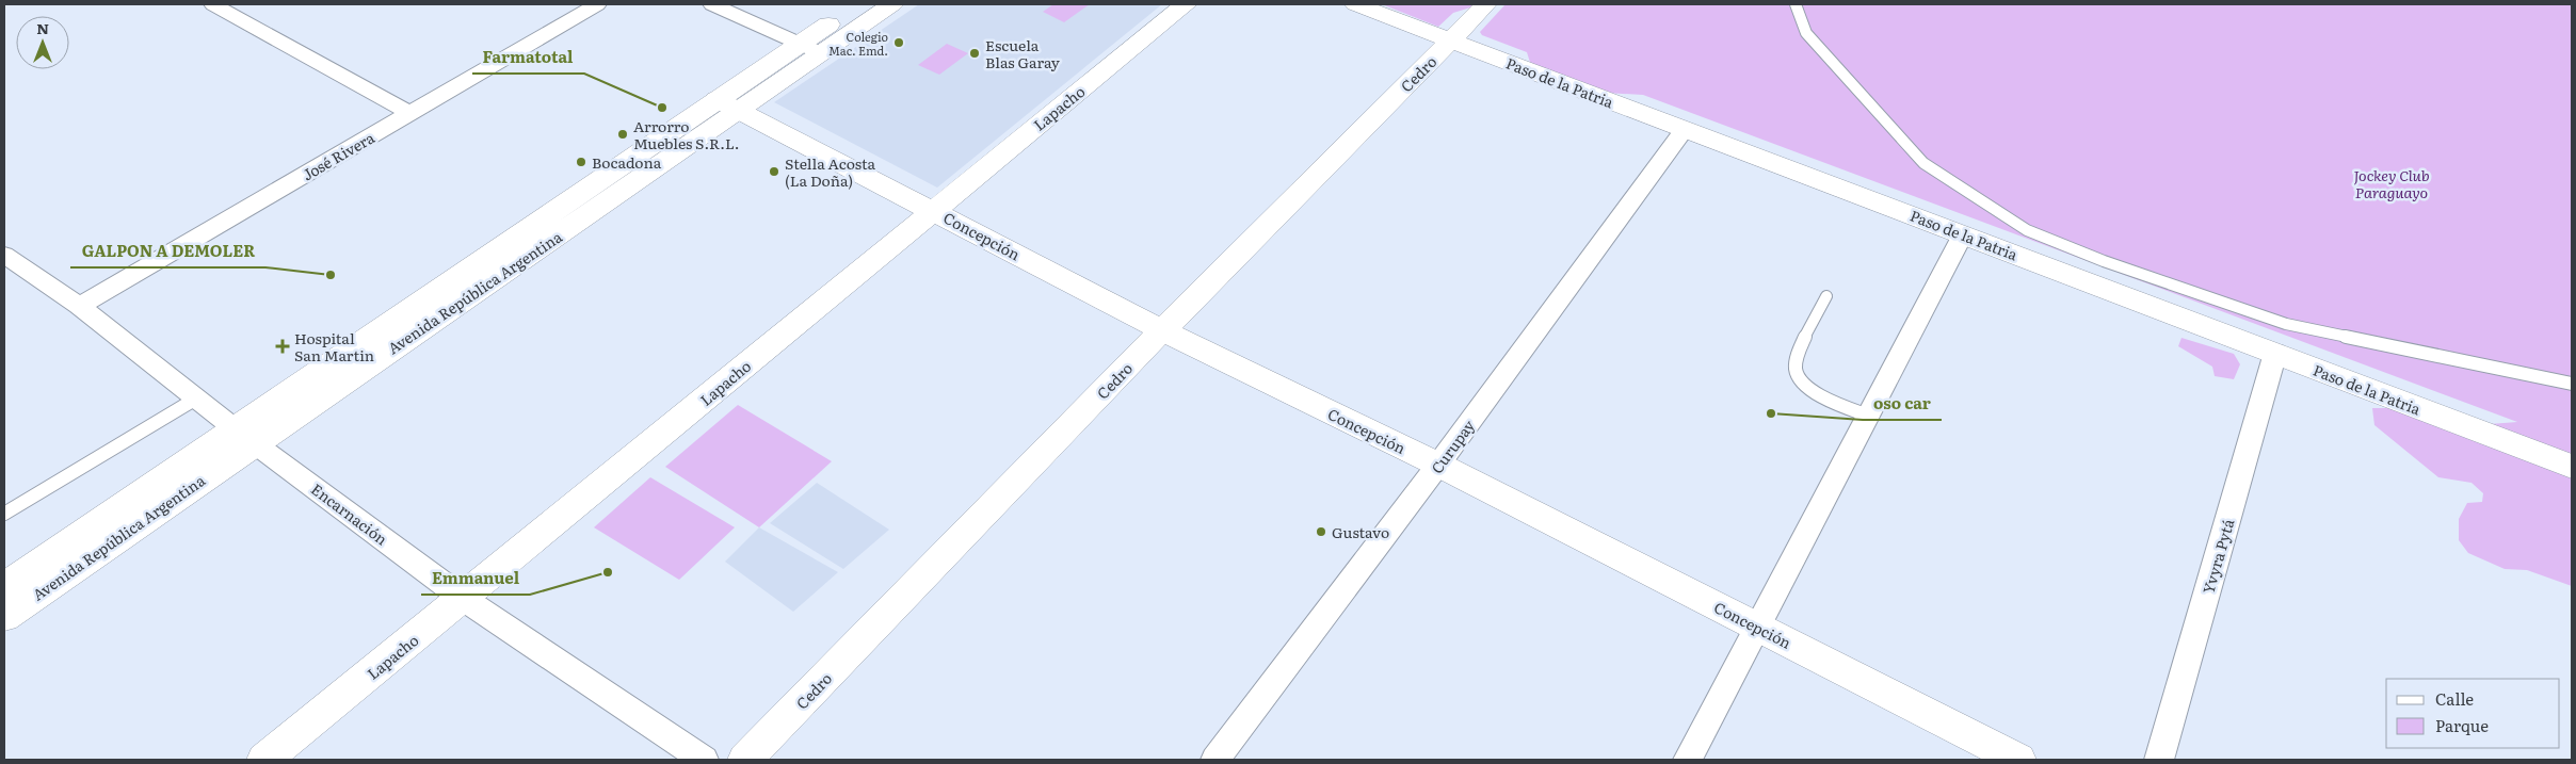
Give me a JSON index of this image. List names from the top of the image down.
{
  "streets": {
    "main road": [
      "Cedro",
      "Paso de la Patria",
      "Lapacho",
      "Concepción",
      "Avenida República Argentina"
    ],
    "street": [
      "José Rivera",
      "Curupay",
      "Encarnación",
      "Yvyra Pytá"
    ]
  },
  "crossings": [
    ["Cedro", "Paso de la Patria"],
    ["Cedro", "Concepción"],
    ["Paso de la Patria", "Curupay"],
    ["Paso de la Patria", "Yvyra Pytá"],
    ["Lapacho", "Concepción"],
    ["Lapacho", "Encarnación"],
    ["José Rivera", "Encarnación"],
    ["Concepción", "Avenida República Argentina"],
    ["Concepción", "Curupay"],
    ["Avenida República Argentina", "Encarnación"]
  ],
  "parks": ["Jockey Club Paraguayo"],
  "places": {
    "other": [
      "Colegio Mac. Emd.",
      "Escuela Blas Garay",
      "Farmatotal",
      "Arrorro Muebles S.R.L.",
      "Bocadona",
      "Stella Acosta (La Doña)",
      "GALPON A DEMOLER",
      "oso car",
      "Gustavo",
      "Emmanuel"
    ],
    "health": ["Hospital San Martin"]
  },
  "legend": ["Calle", "Parque"],
  "north": "top"
}
